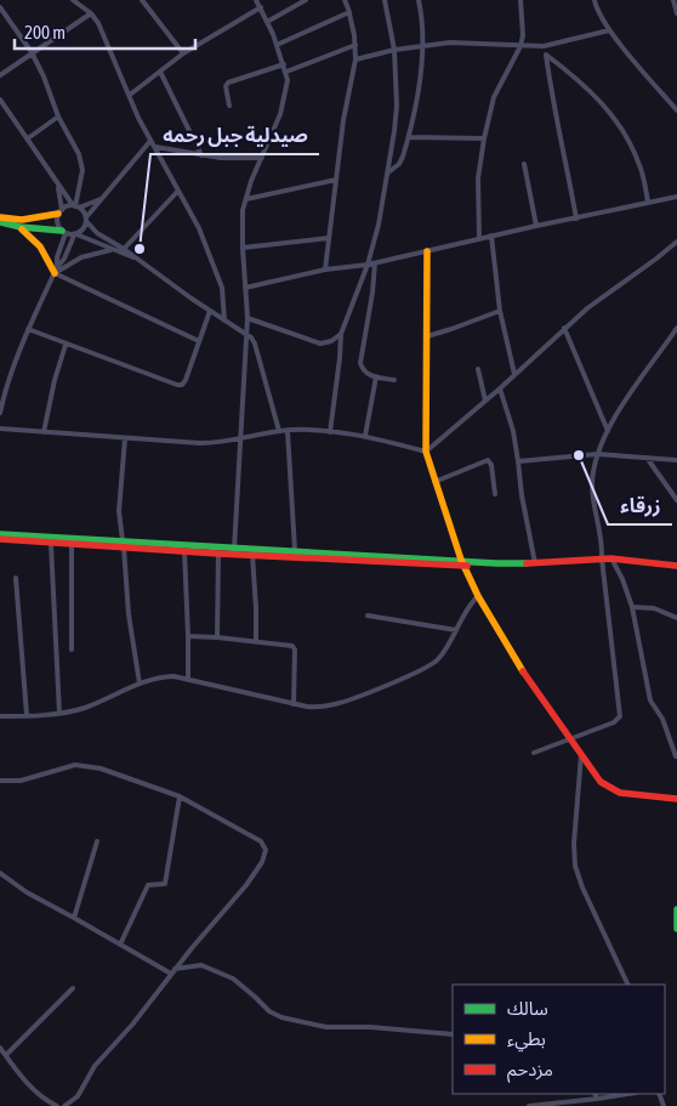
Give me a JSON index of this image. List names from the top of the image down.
{
  "places": ["صيدلية جبل رحمه", "زرقاء"],
  "legend": ["سالك", "بطيء", "مزدحم"],
  "scale_bar": "200 m"
}
